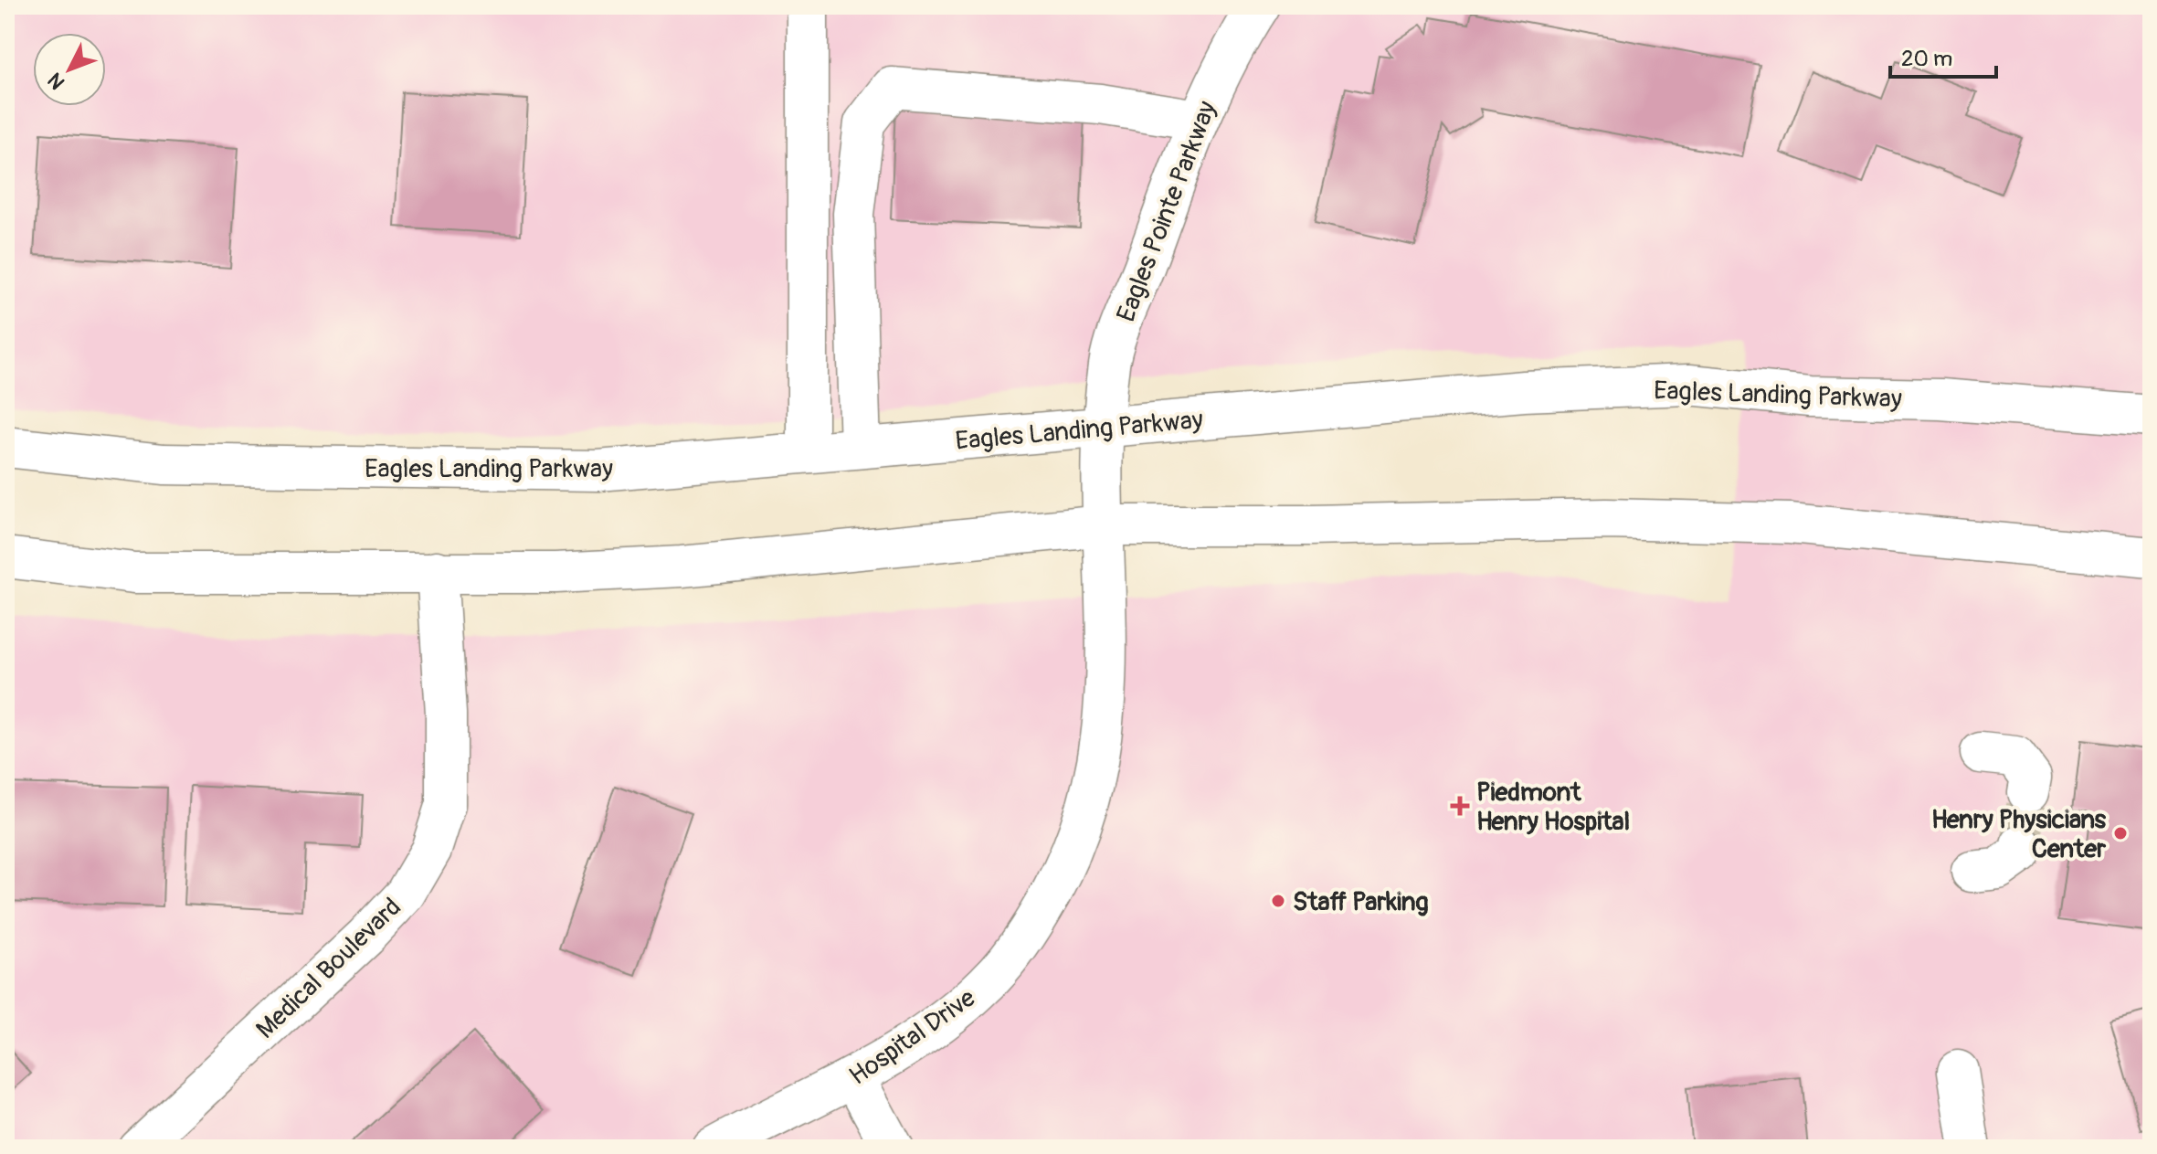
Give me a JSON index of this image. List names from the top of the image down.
{
  "streets": {
    "main road": [
      "Eagles Pointe Parkway",
      "Eagles Landing Parkway",
      "Medical Boulevard",
      "Hospital Drive"
    ]
  },
  "crossings": [
    ["Eagles Pointe Parkway", "Eagles Landing Parkway"],
    ["Eagles Pointe Parkway", "Hospital Drive"]
  ],
  "places": {
    "health": ["Piedmont Henry Hospital"],
    "other": ["Henry Physicians Center", "Staff Parking"]
  },
  "scale_bar": "20 m",
  "north": "bottom left"
}
